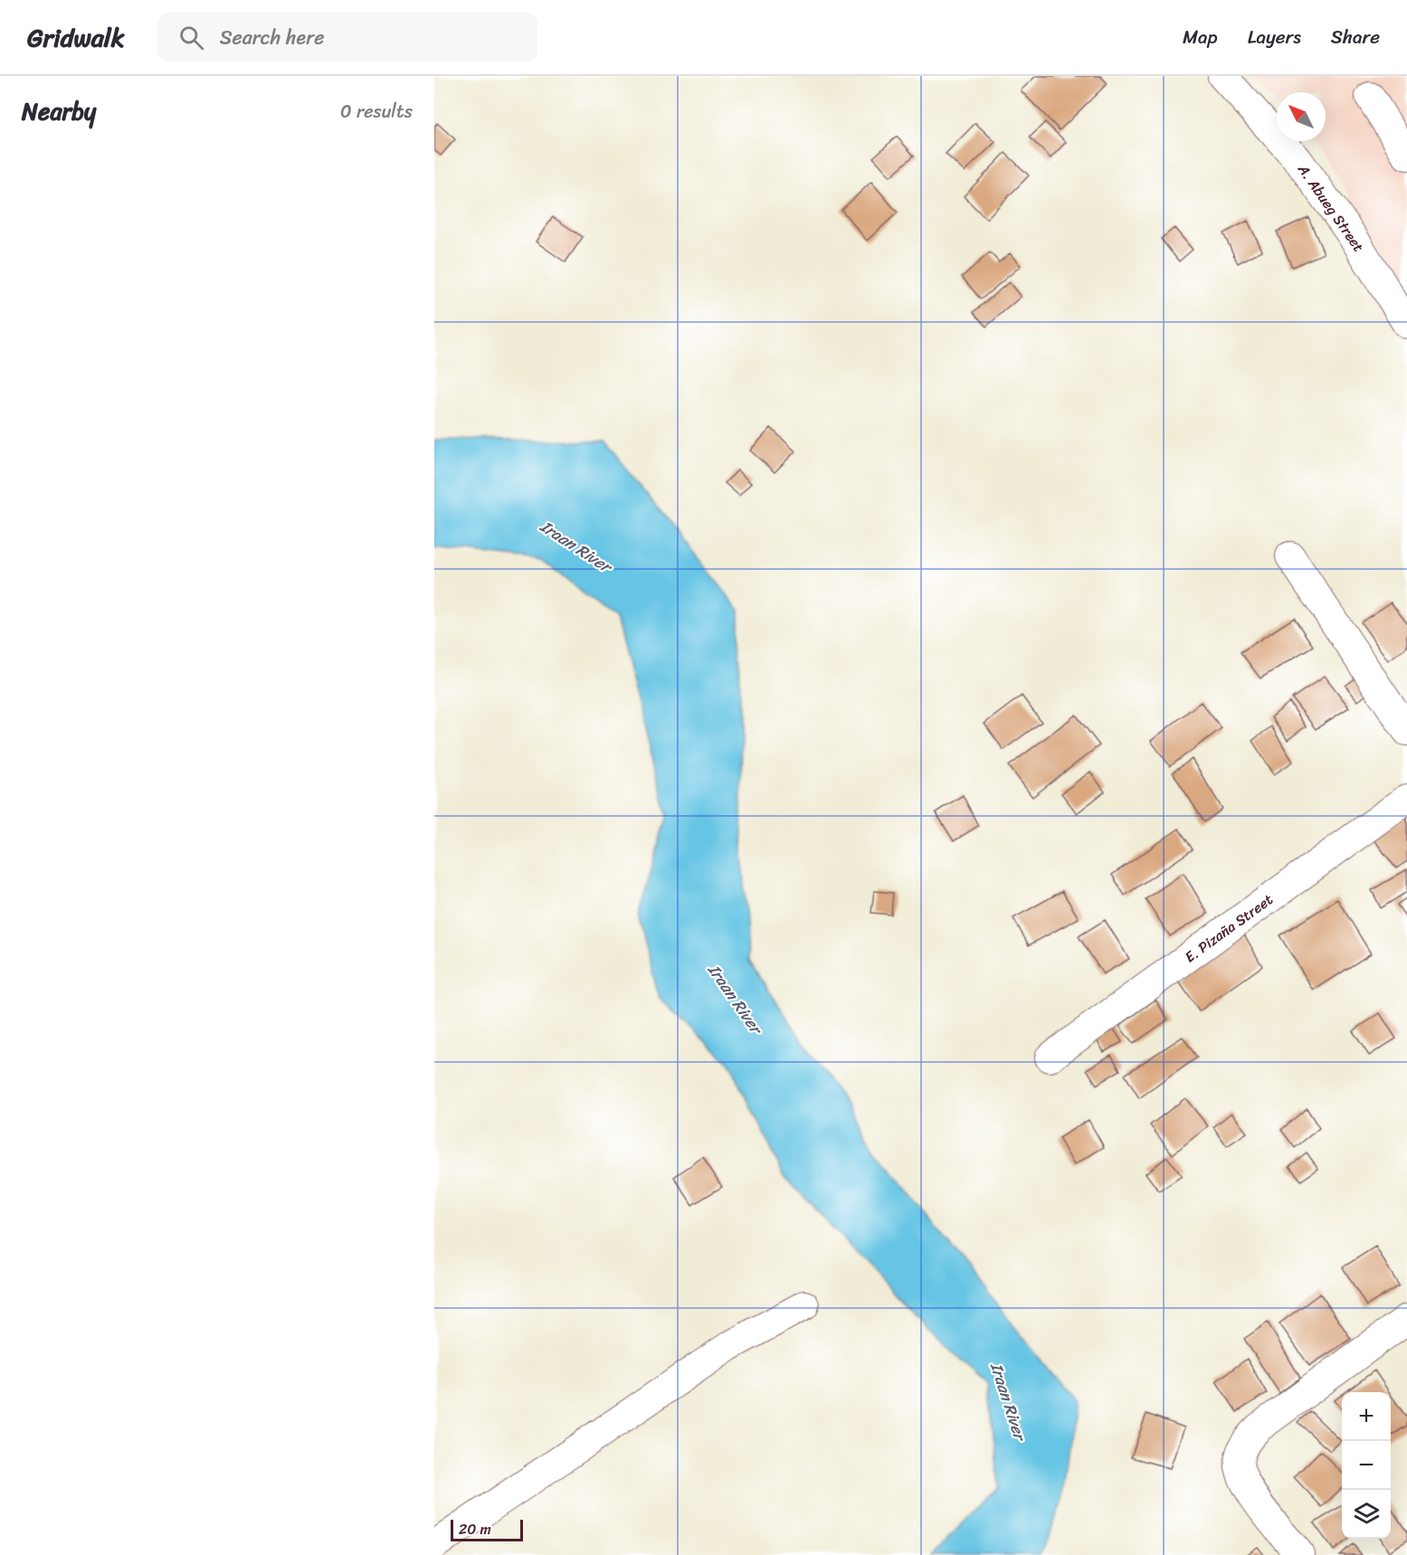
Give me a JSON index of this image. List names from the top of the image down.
{
  "streets": {
    "street": ["A. Abueg Street", "E. Pizaña Street"]
  },
  "water": ["Iraan River"],
  "scale_bar": "20 m",
  "north": "top left",
  "page": {
    "header": "Gridwalk",
    "search": "Search here",
    "nav": ["Map", "Layers", "Share"],
    "heading": ["Nearby", "0 results"],
    "map_buttons": ["+", "−"],
    "scale": "20 m"
  }
}
